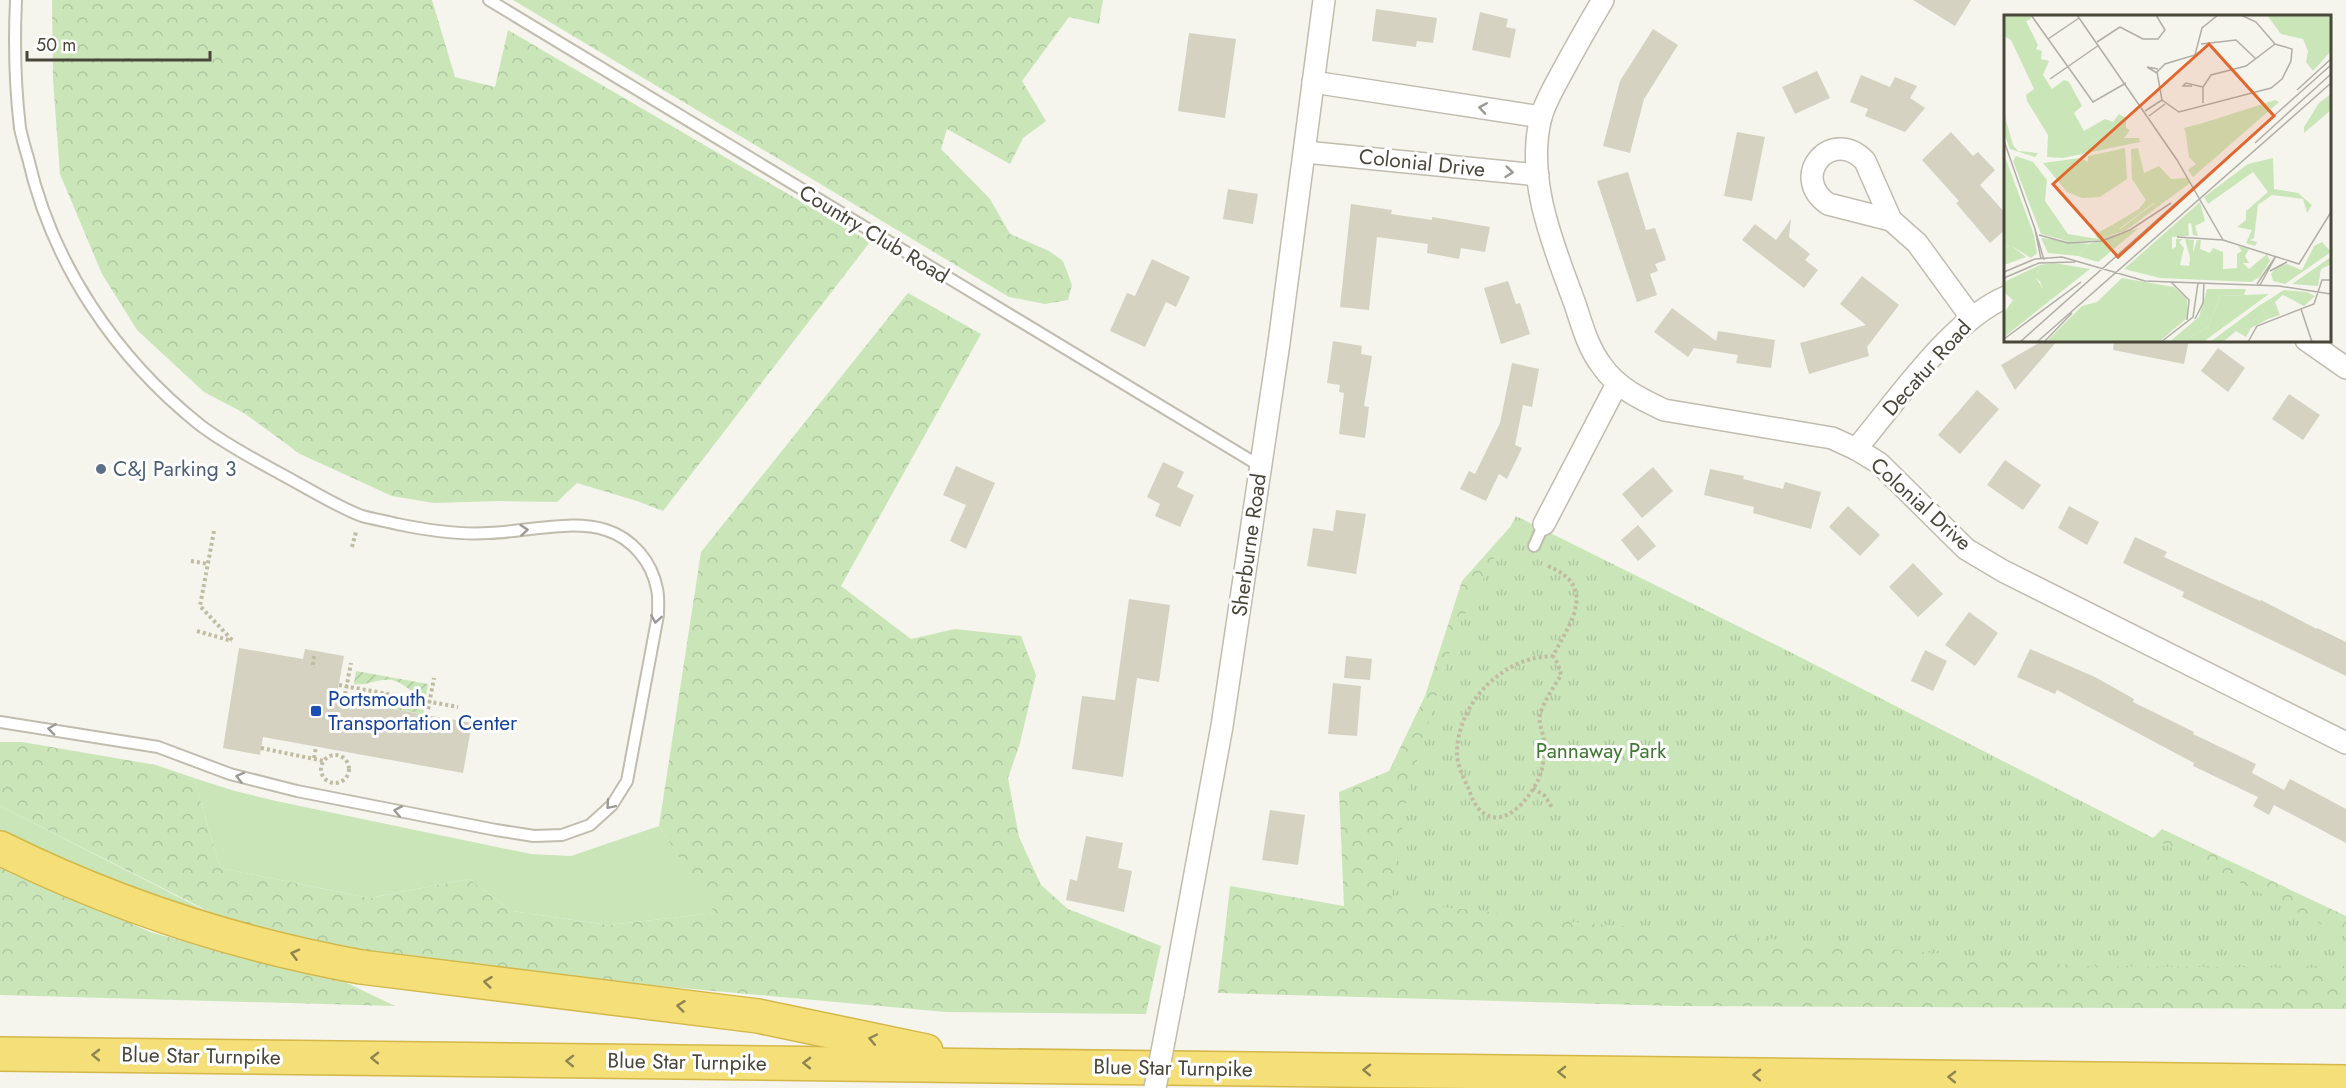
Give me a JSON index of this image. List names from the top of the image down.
{
  "streets": {
    "highway": ["Blue Star Turnpike"],
    "street": ["Colonial Drive", "Decatur Road", "Sherburne Road"],
    "lane": ["Country Club Road"]
  },
  "crossings": [
    ["Colonial Drive", "Decatur Road"],
    ["Colonial Drive", "Sherburne Road"],
    ["Country Club Road", "Sherburne Road"]
  ],
  "parks": ["Pannaway Park"],
  "places": {
    "other": ["C&J Parking 3"],
    "transit": ["Portsmouth Transportation Center"]
  },
  "scale_bar": "50 m"
}
